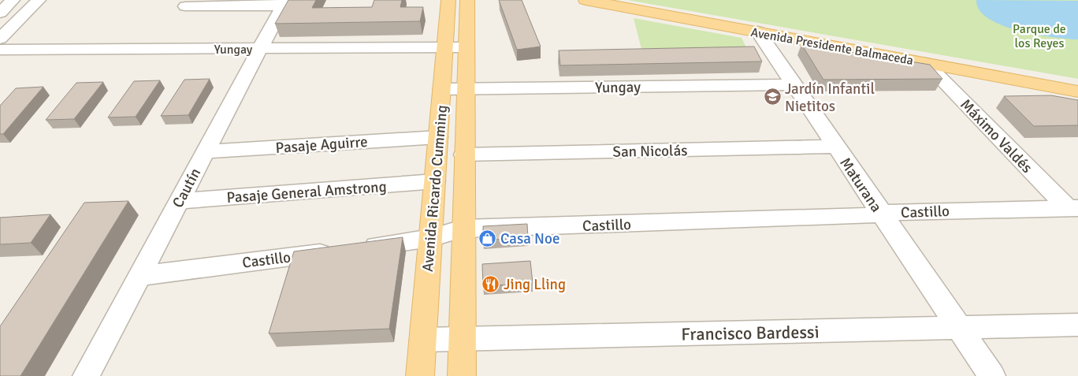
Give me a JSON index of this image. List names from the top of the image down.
{
  "streets": {
    "main road": ["Avenida Presidente Balmaceda", "Avenida Ricardo Cumming"],
    "street": [
      "Yungay",
      "Máximo Valdés",
      "Pasaje Aguirre",
      "San Nicolás",
      "Maturana",
      "Cautín",
      "Pasaje General Amstrong",
      "Castillo",
      "Francisco Bardessi"
    ]
  },
  "crossings": [
    ["Avenida Presidente Balmaceda", "Máximo Valdés"],
    ["Avenida Presidente Balmaceda", "Maturana"],
    ["Yungay", "Maturana"],
    ["Yungay", "Cautín"],
    ["Yungay", "Avenida Ricardo Cumming"],
    ["Máximo Valdés", "Castillo"],
    ["Pasaje Aguirre", "Cautín"],
    ["Pasaje Aguirre", "Avenida Ricardo Cumming"],
    ["San Nicolás", "Maturana"],
    ["San Nicolás", "Avenida Ricardo Cumming"],
    ["Maturana", "Castillo"],
    ["Maturana", "Francisco Bardessi"],
    ["Cautín", "Pasaje General Amstrong"],
    ["Cautín", "Castillo"],
    ["Avenida Ricardo Cumming", "Pasaje General Amstrong"],
    ["Avenida Ricardo Cumming", "Castillo"],
    ["Avenida Ricardo Cumming", "Francisco Bardessi"]
  ],
  "parks": ["Parque de los Reyes"],
  "places": {
    "school or university": ["Jardín Infantil Nietitos"],
    "shop": ["Casa Noe"],
    "restaurant": ["Jing Lling"]
  }
}
